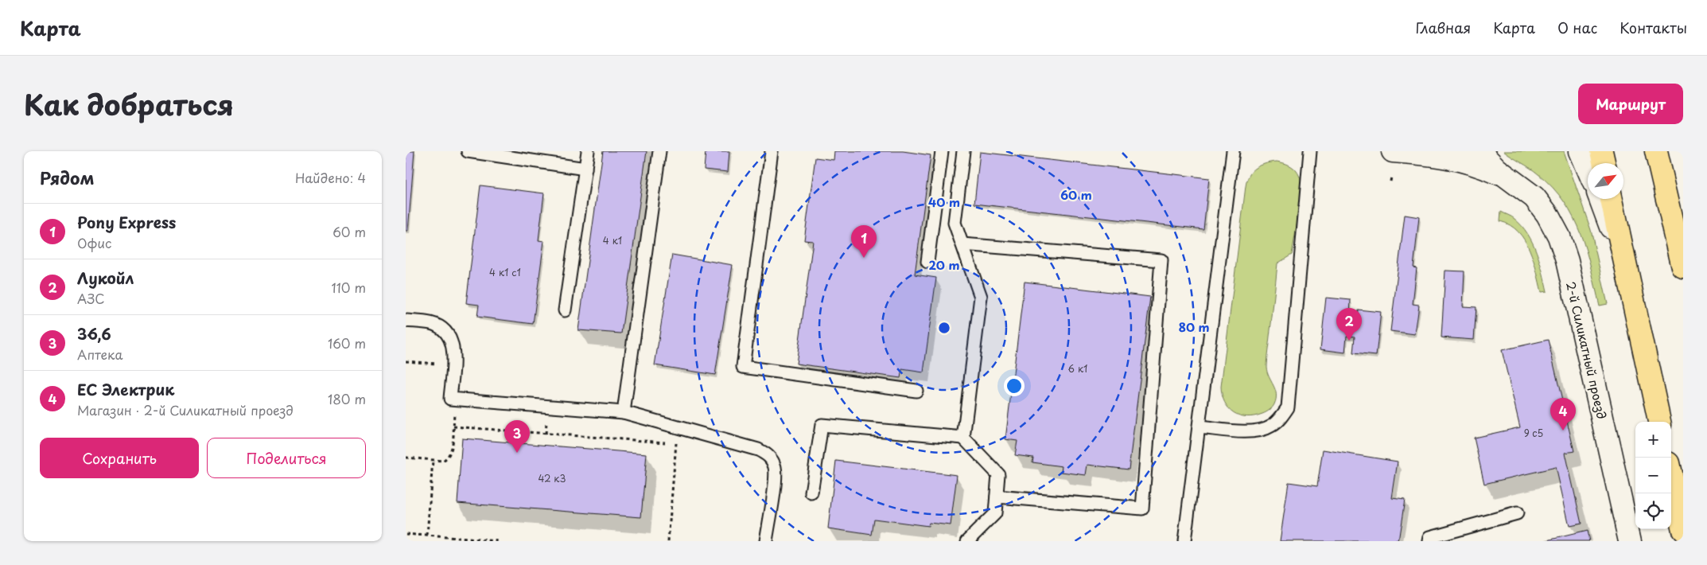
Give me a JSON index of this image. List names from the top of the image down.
{
  "streets": {
    "street": ["2-й Силикатный проезд"]
  },
  "house_numbers": [
    "4 к1",
    "4 к1 с1",
    "6 к1",
    "9 с5",
    "42 к3"
  ],
  "north": "top right",
  "page": {
    "header": "Карта",
    "nav": [
      "Главная",
      "Карта",
      "О нас",
      "Контакты"
    ],
    "title": "Как добраться",
    "buttons": [
      "Маршрут",
      ["Сохранить", "Поделиться"]
    ],
    "heading": ["Рядом", "Найдено: 4"],
    "list": [
      {
        "mark": "1",
        "name": "Pony Express",
        "note": "Офис",
        "value": "60 m"
      },
      {
        "mark": "2",
        "name": "Лукойл",
        "note": "АЗС",
        "value": "110 m"
      },
      {
        "mark": "3",
        "name": "36,6",
        "note": "Аптека",
        "value": "160 m"
      },
      {
        "mark": "4",
        "name": "ЕС Электрик",
        "note": "Магазин · 2-й Силикатный проезд",
        "value": "180 m"
      }
    ],
    "pins": [
      "1",
      "2",
      "4",
      "3"
    ],
    "map_buttons": ["+", "−"]
  },
  "rings": [
    "60 m",
    "40 m",
    "20 m",
    "80 m"
  ]
}
